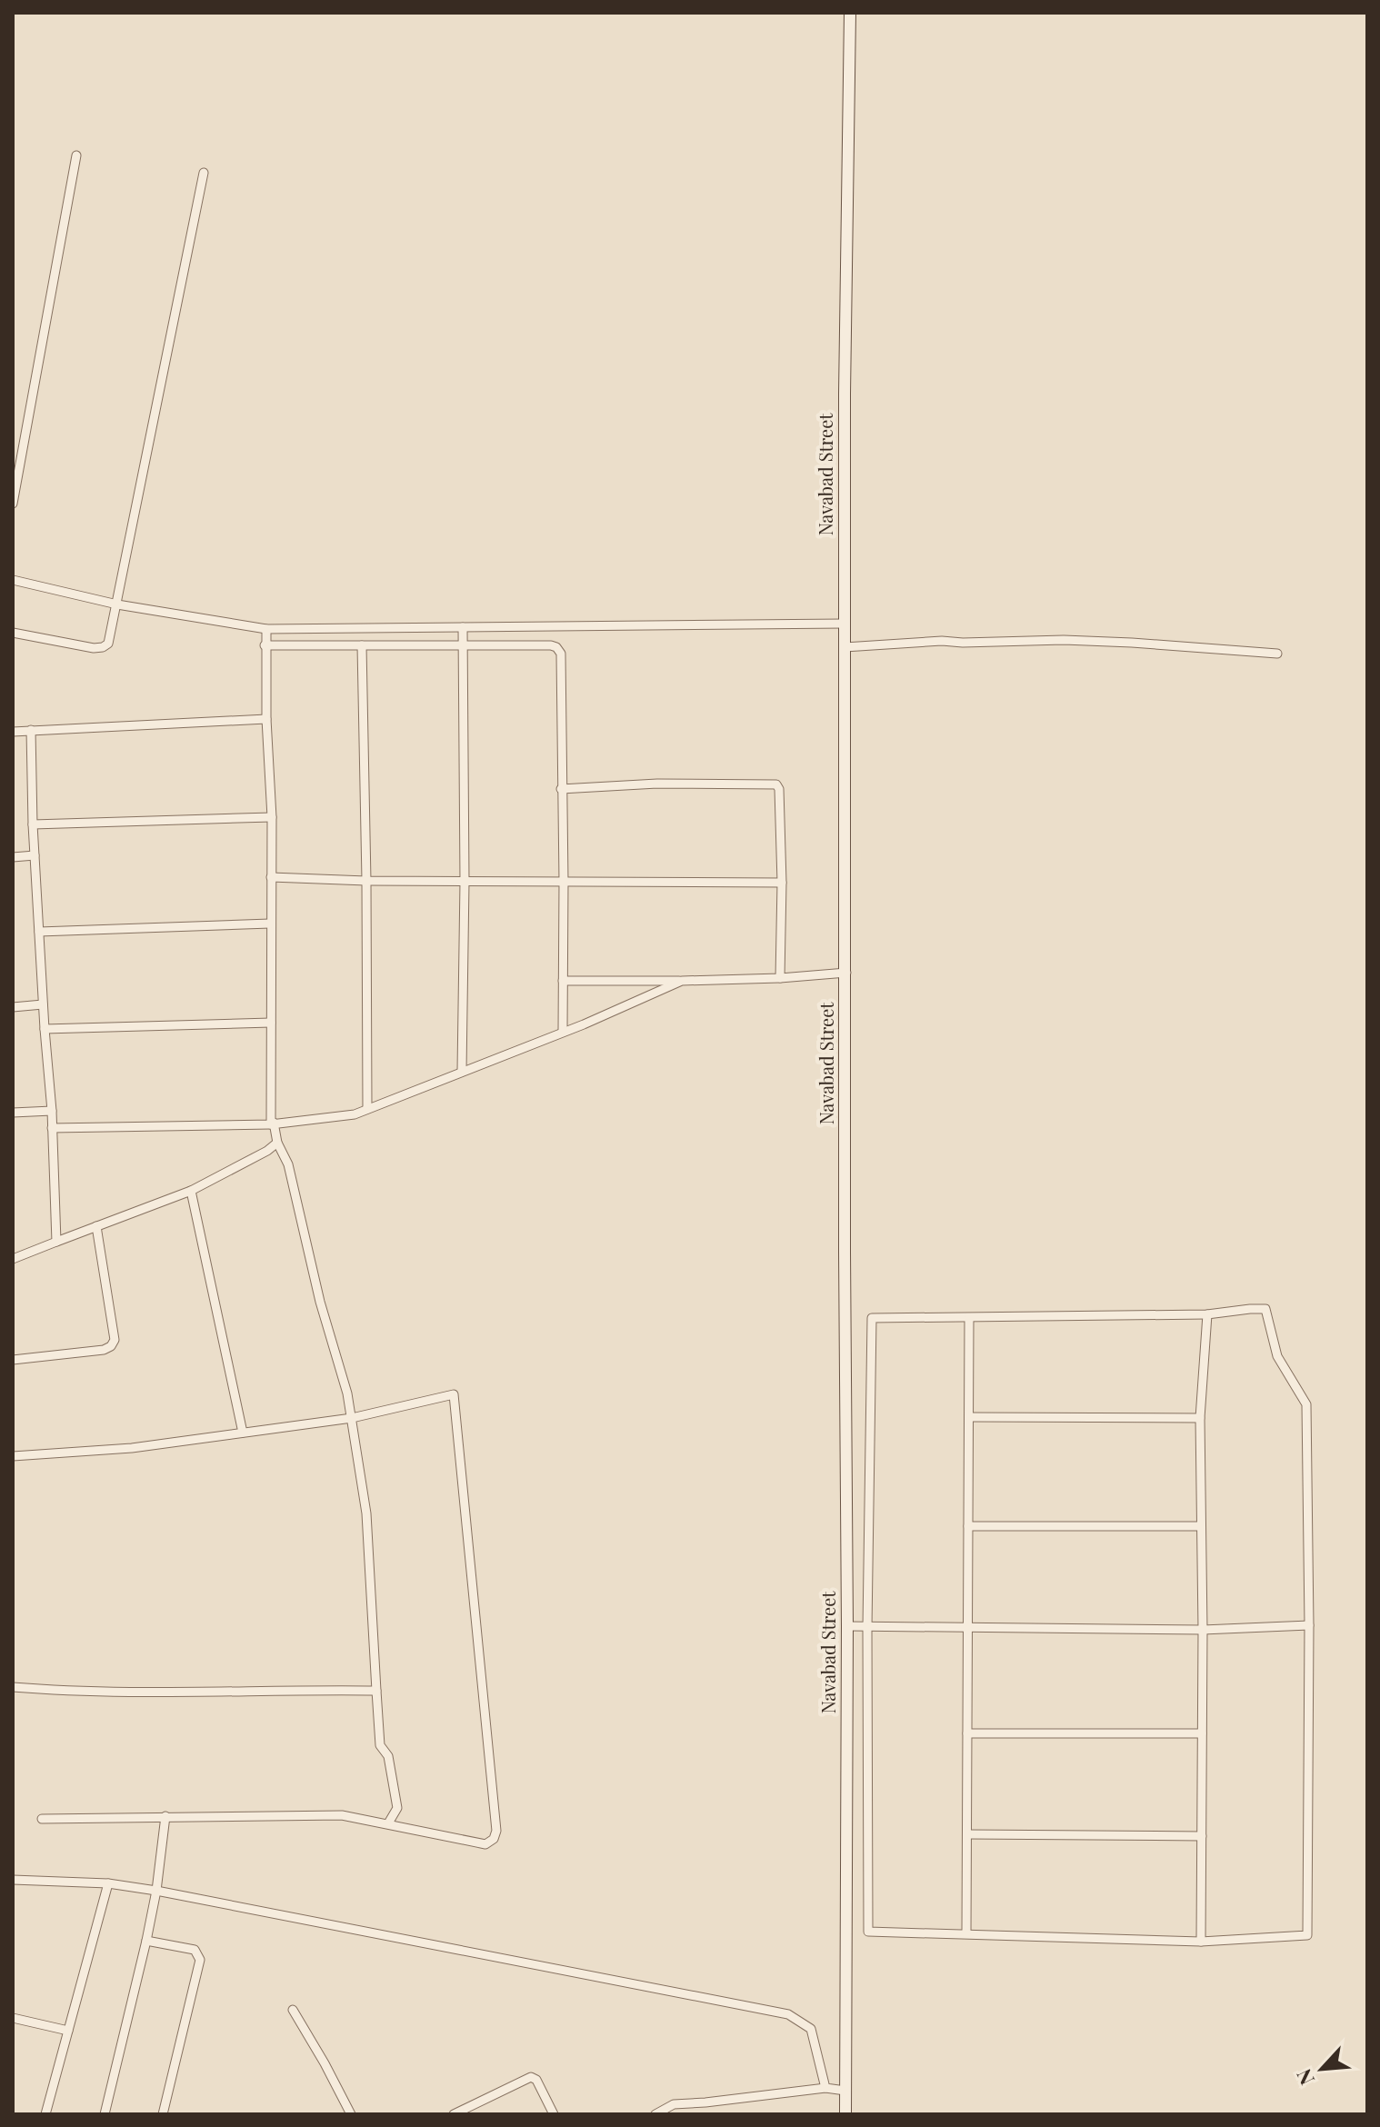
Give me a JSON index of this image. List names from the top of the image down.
{
  "streets": {
    "street": ["Navabad Street"]
  },
  "north": "bottom left"
}
